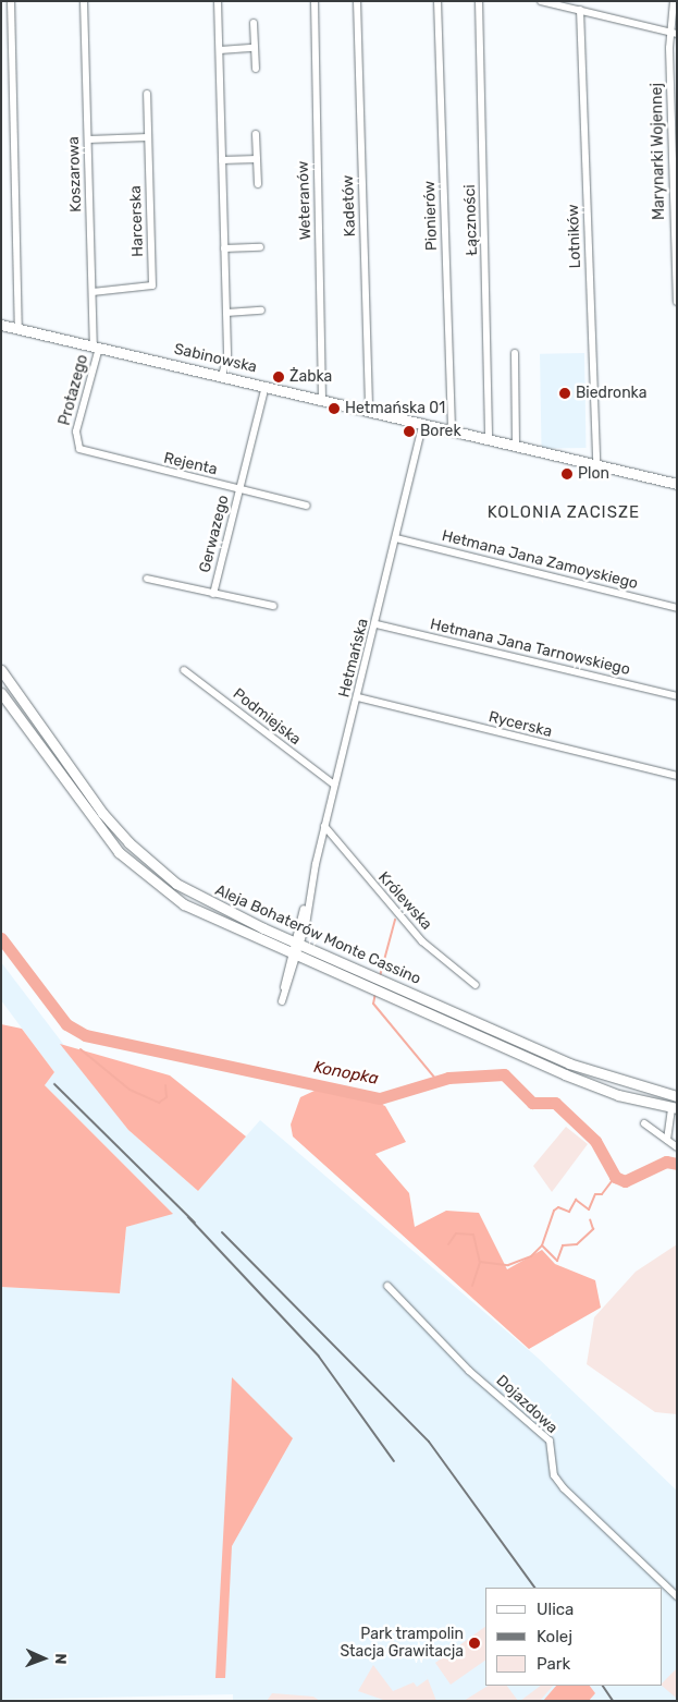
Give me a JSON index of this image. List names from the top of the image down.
{
  "streets": {
    "main road": ["Sabinowska", "Aleja Bohaterów Monte Cassino"],
    "street": [
      "Marynarki Wojennej",
      "Koszarowa",
      "Weteranów",
      "Kadetów",
      "Pionierów",
      "Łączności",
      "Harcerska",
      "Lotników",
      "Protazego",
      "Rejenta",
      "Gerwazego",
      "Hetmana Jana Zamoyskiego",
      "Hetmana Jana Tarnowskiego",
      "Hetmańska",
      "Podmiejska",
      "Rycerska",
      "Królewska",
      "Dojazdowa"
    ]
  },
  "crossings": [
    ["Koszarowa", "Harcerska"],
    ["Koszarowa", "Sabinowska"],
    ["Koszarowa", "Protazego"],
    ["Weteranów", "Sabinowska"],
    ["Kadetów", "Sabinowska"],
    ["Pionierów", "Sabinowska"],
    ["Łączności", "Sabinowska"],
    ["Lotników", "Sabinowska"],
    ["Sabinowska", "Protazego"],
    ["Sabinowska", "Gerwazego"],
    ["Sabinowska", "Hetmańska"],
    ["Protazego", "Rejenta"],
    ["Rejenta", "Gerwazego"],
    ["Hetmana Jana Zamoyskiego", "Hetmańska"],
    ["Hetmana Jana Tarnowskiego", "Hetmańska"],
    ["Hetmańska", "Podmiejska"],
    ["Hetmańska", "Rycerska"],
    ["Hetmańska", "Królewska"],
    ["Hetmańska", "Aleja Bohaterów Monte Cassino"]
  ],
  "districts": ["KOLONIA ZACISZE"],
  "water": ["Konopka"],
  "places": [
    "Żabka",
    "Biedronka",
    "Hetmańska 01",
    "Borek",
    "Plon",
    "Park trampolin Stacja Grawitacja"
  ],
  "legend": ["Ulica", "Kolej", "Park"],
  "north": "right"
}
